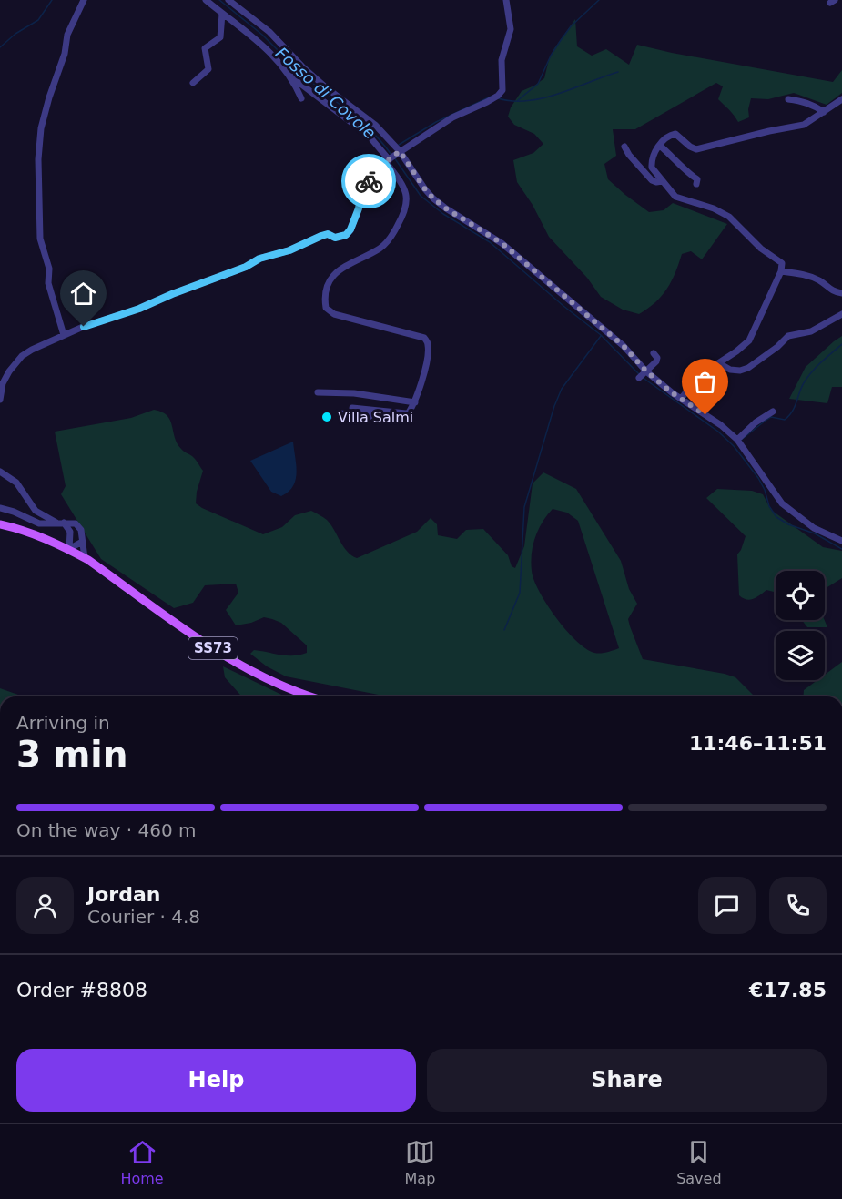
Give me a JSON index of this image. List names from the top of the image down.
{
  "streets": {
    "main road": ["SS73"]
  },
  "water": ["Fosso di Covole"],
  "places": ["Villa Salmi"],
  "page": {
    "heading": ["3 min", "Arriving in", "11:46–11:51"],
    "panel": [
      "Jordan",
      "Courier · 4.8",
      "Order #8808",
      "€17.85"
    ],
    "bar": "On the way · 460 m",
    "buttons": ["Help", "Share"],
    "tabs": ["Home", "Map", "Saved"]
  }
}
